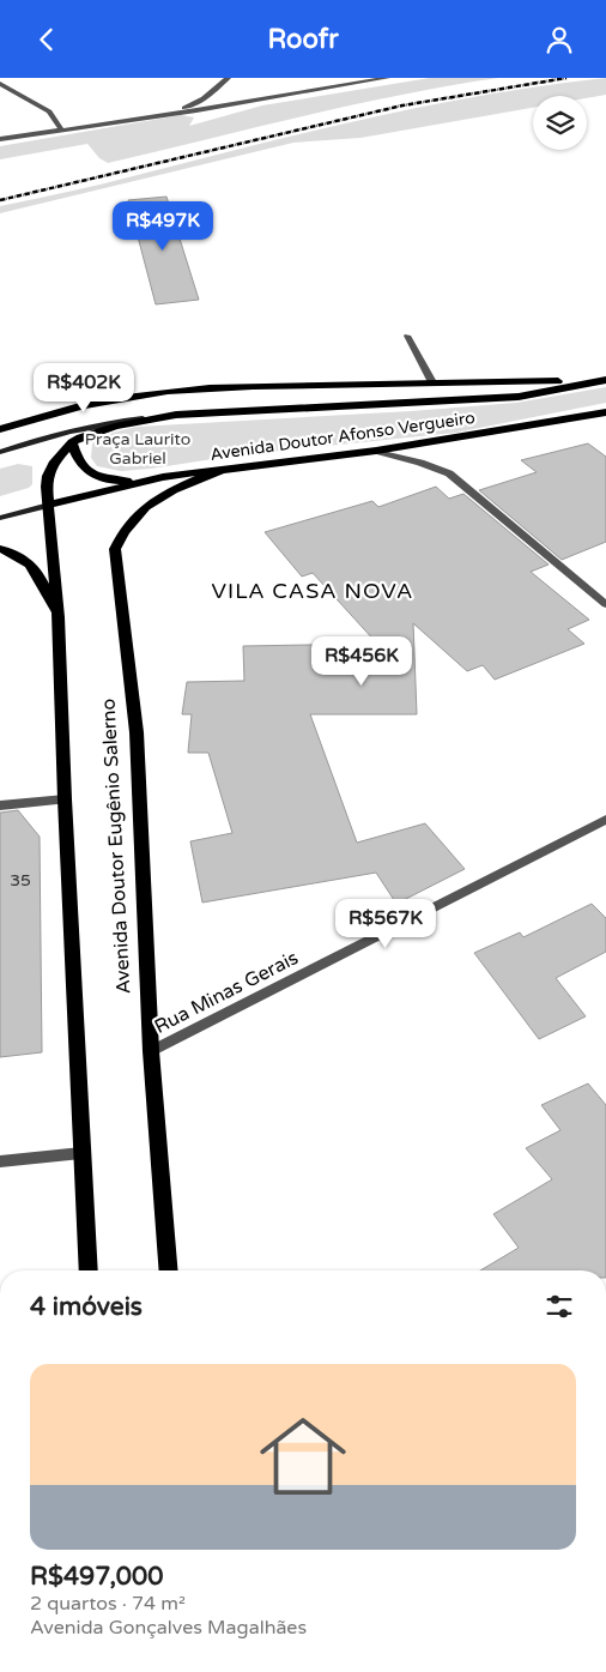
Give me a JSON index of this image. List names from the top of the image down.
{
  "streets": {
    "main road": ["Avenida Doutor Afonso Vergueiro", "Avenida Doutor Eugênio Salerno"],
    "street": ["Rua Minas Gerais"]
  },
  "crossings": [
    ["Avenida Doutor Afonso Vergueiro", "Avenida Doutor Eugênio Salerno"],
    ["Avenida Doutor Eugênio Salerno", "Rua Minas Gerais"]
  ],
  "districts": ["VILA CASA NOVA"],
  "parks": ["Praça Laurito Gabriel"],
  "house_numbers": ["35"],
  "page": {
    "header": "Roofr",
    "price": [
      "R$497K",
      "R$402K",
      "R$456K",
      "R$567K"
    ],
    "heading": "4 imóveis",
    "list": [
      {
        "name": "R$497,000",
        "note": "2 quartos · 74 m² · Avenida Gonçalves Magalhães"
      }
    ]
  }
}
